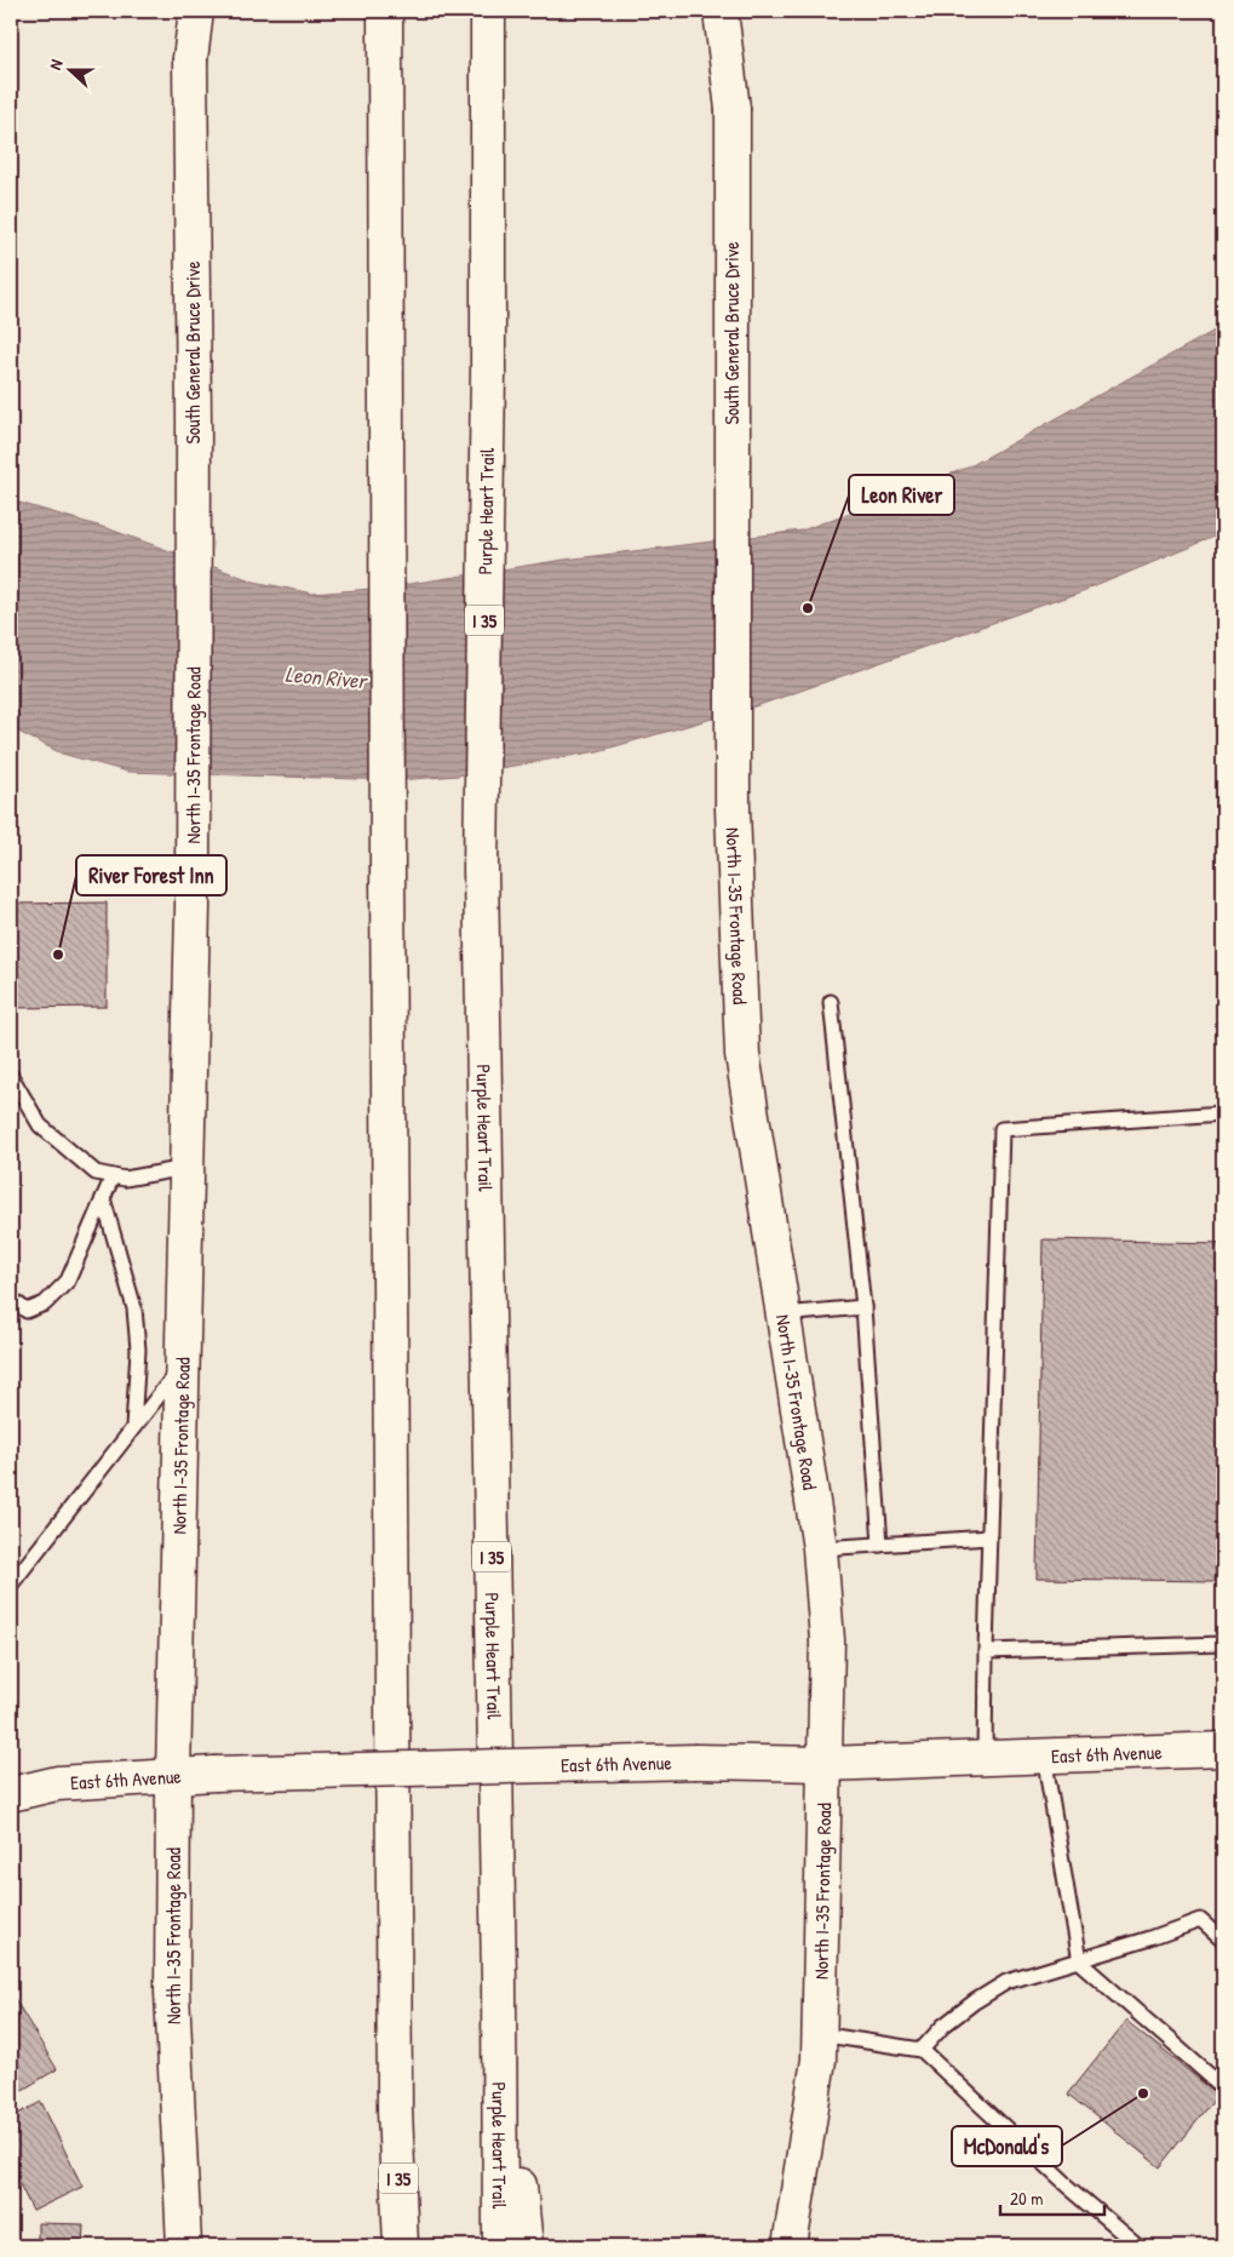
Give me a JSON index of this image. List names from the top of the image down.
{
  "streets": {
    "main road": [
      "South General Bruce Drive",
      "Purple Heart Trail",
      "I 35",
      "North I-35 Frontage Road",
      "East 6th Avenue"
    ]
  },
  "crossings": [
    ["South General Bruce Drive", "North I-35 Frontage Road"],
    ["North I-35 Frontage Road", "East 6th Avenue"]
  ],
  "water": ["Leon River"],
  "places": ["Leon River", "River Forest Inn", "McDonald's"],
  "scale_bar": "20 m",
  "north": "left"
}
